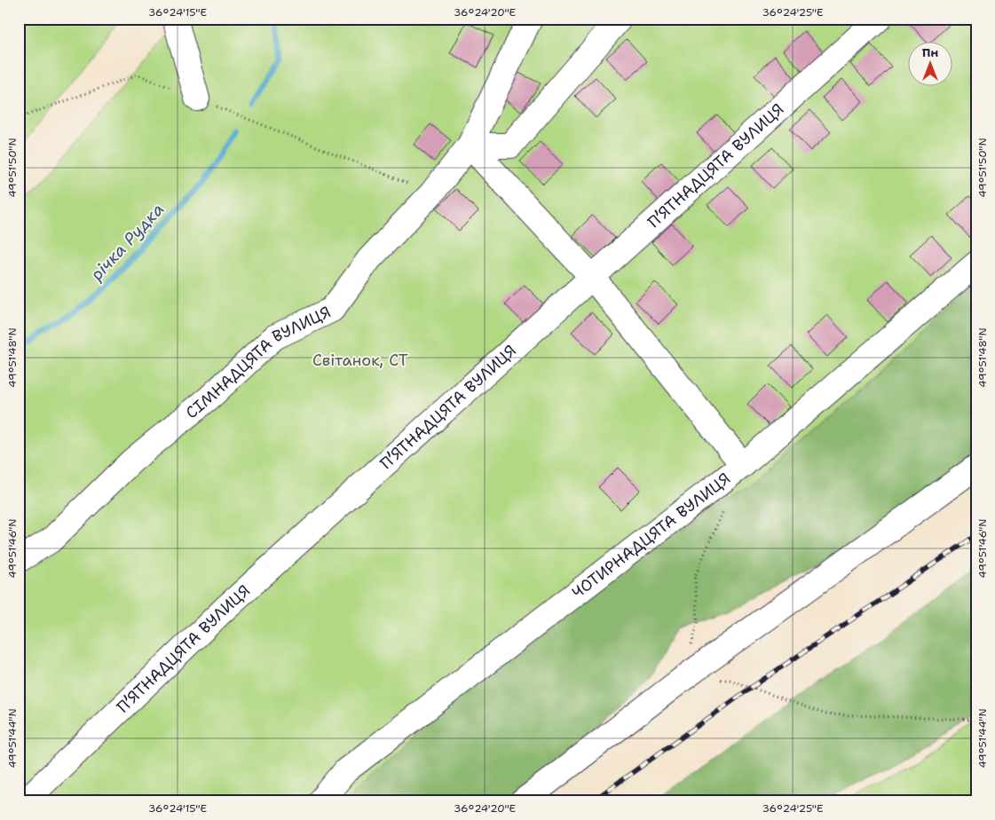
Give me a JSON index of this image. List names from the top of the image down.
{
  "streets": {
    "street": ["П’ЯТНАДЦЯТА ВУЛИЦЯ", "СІМНАДЦЯТА ВУЛИЦЯ", "ЧОТИРНАДЦЯТА ВУЛИЦЯ"]
  },
  "water": ["річка Рудка"],
  "parks": ["Світанок, СТ"],
  "north": "top",
  "coordinates": [
    "36°24'15\"E",
    "36°24'20\"E",
    "36°24'25\"E",
    "49°51'50\"N",
    "49°51'48\"N",
    "49°51'46\"N",
    "49°51'44\"N"
  ]
}
